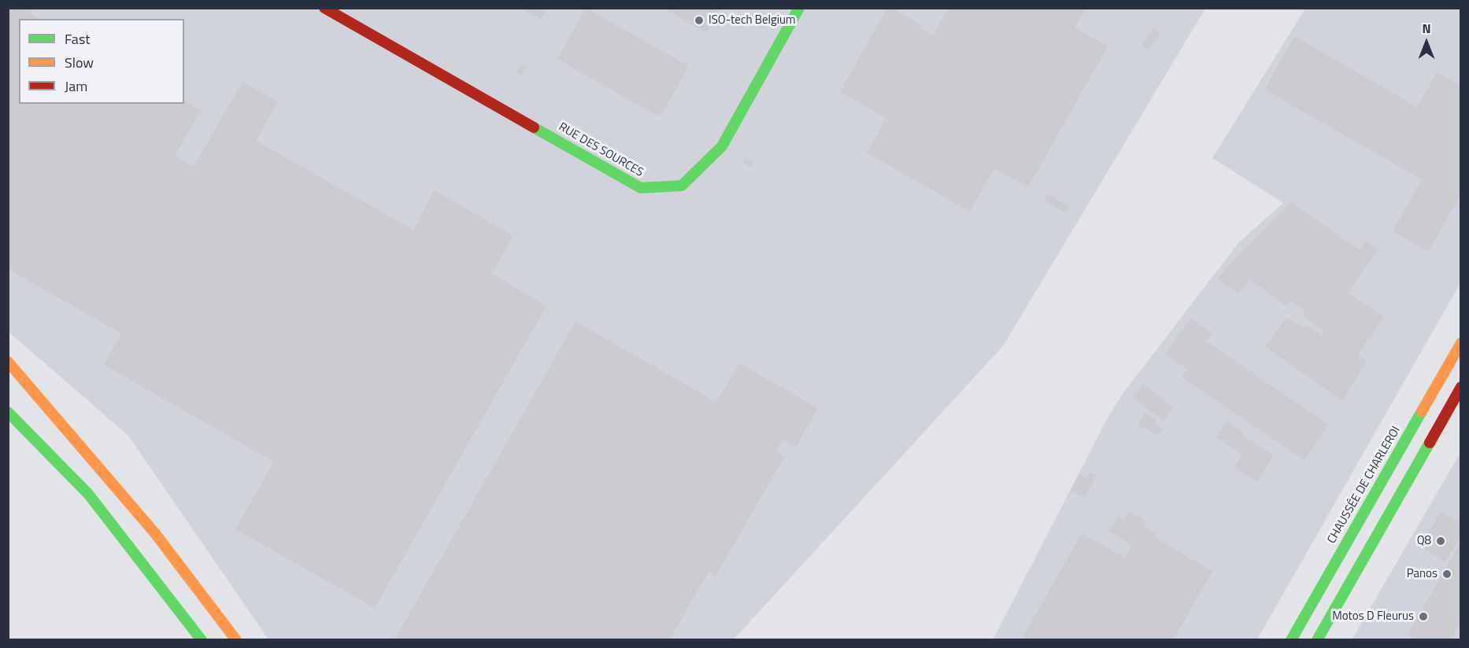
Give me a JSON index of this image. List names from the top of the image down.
{
  "streets": {
    "main road": ["RUE DES SOURCES", "CHAUSSÉE DE CHARLEROI"]
  },
  "places": [
    "ISO-tech Belgium",
    "Q8",
    "Panos",
    "Motos D Fleurus"
  ],
  "legend": ["Fast", "Slow", "Jam"],
  "north": "top"
}
